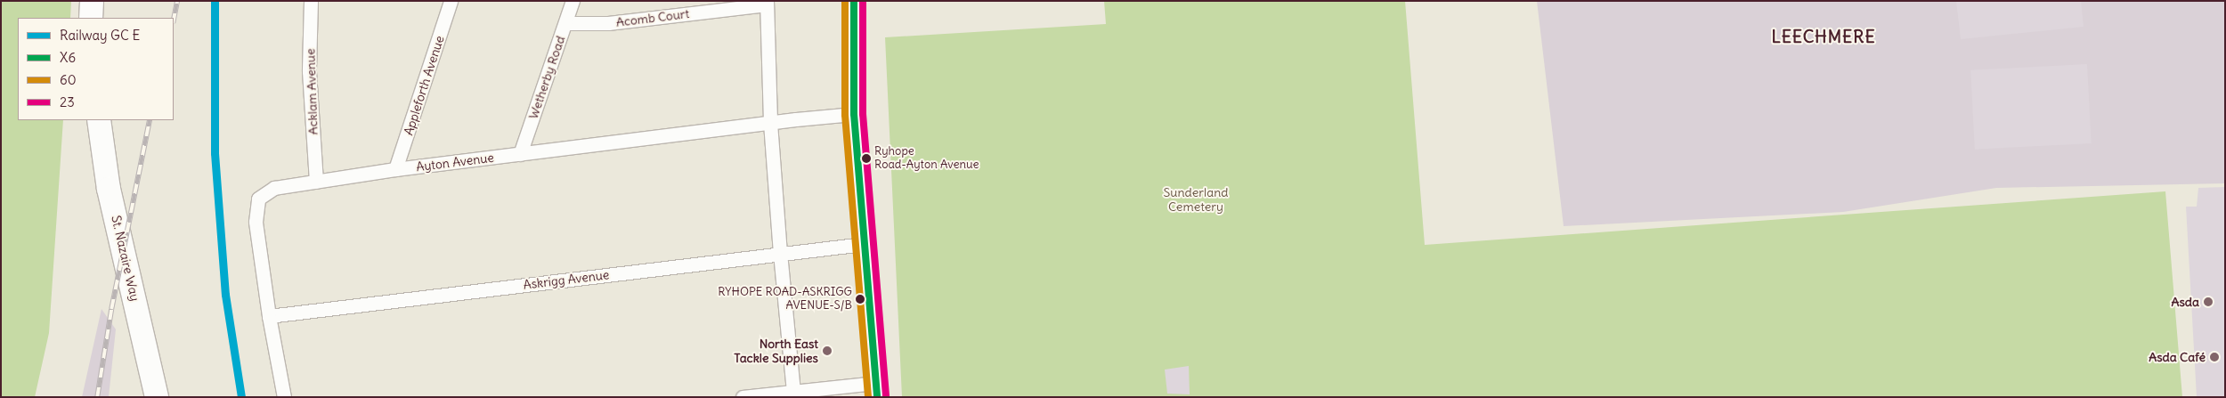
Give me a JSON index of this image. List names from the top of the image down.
{
  "streets": {
    "highway": ["St. Nazaire Way"],
    "street": [
      "Acomb Court",
      "Wetherby Road",
      "Appleforth Avenue",
      "Acklam Avenue",
      "Ayton Avenue",
      "Askrigg Avenue"
    ]
  },
  "crossings": [
    ["Acomb Court", "Wetherby Road"],
    ["Wetherby Road", "Ayton Avenue"],
    ["Appleforth Avenue", "Ayton Avenue"],
    ["Acklam Avenue", "Ayton Avenue"],
    ["Ayton Avenue", "Askrigg Avenue"]
  ],
  "districts": ["LEECHMERE"],
  "parks": ["Sunderland Cemetery"],
  "places": [
    "Ryhope Road-Ayton Avenue",
    "RYHOPE ROAD-ASKRIGG AVENUE-S/B",
    "Asda",
    "North East Tackle Supplies",
    "Asda Café"
  ],
  "lines": ["transit line X6", "transit line 60", "transit line 23"],
  "legend": [
    "Railway GC E",
    "X6",
    "60",
    "23"
  ]
}
